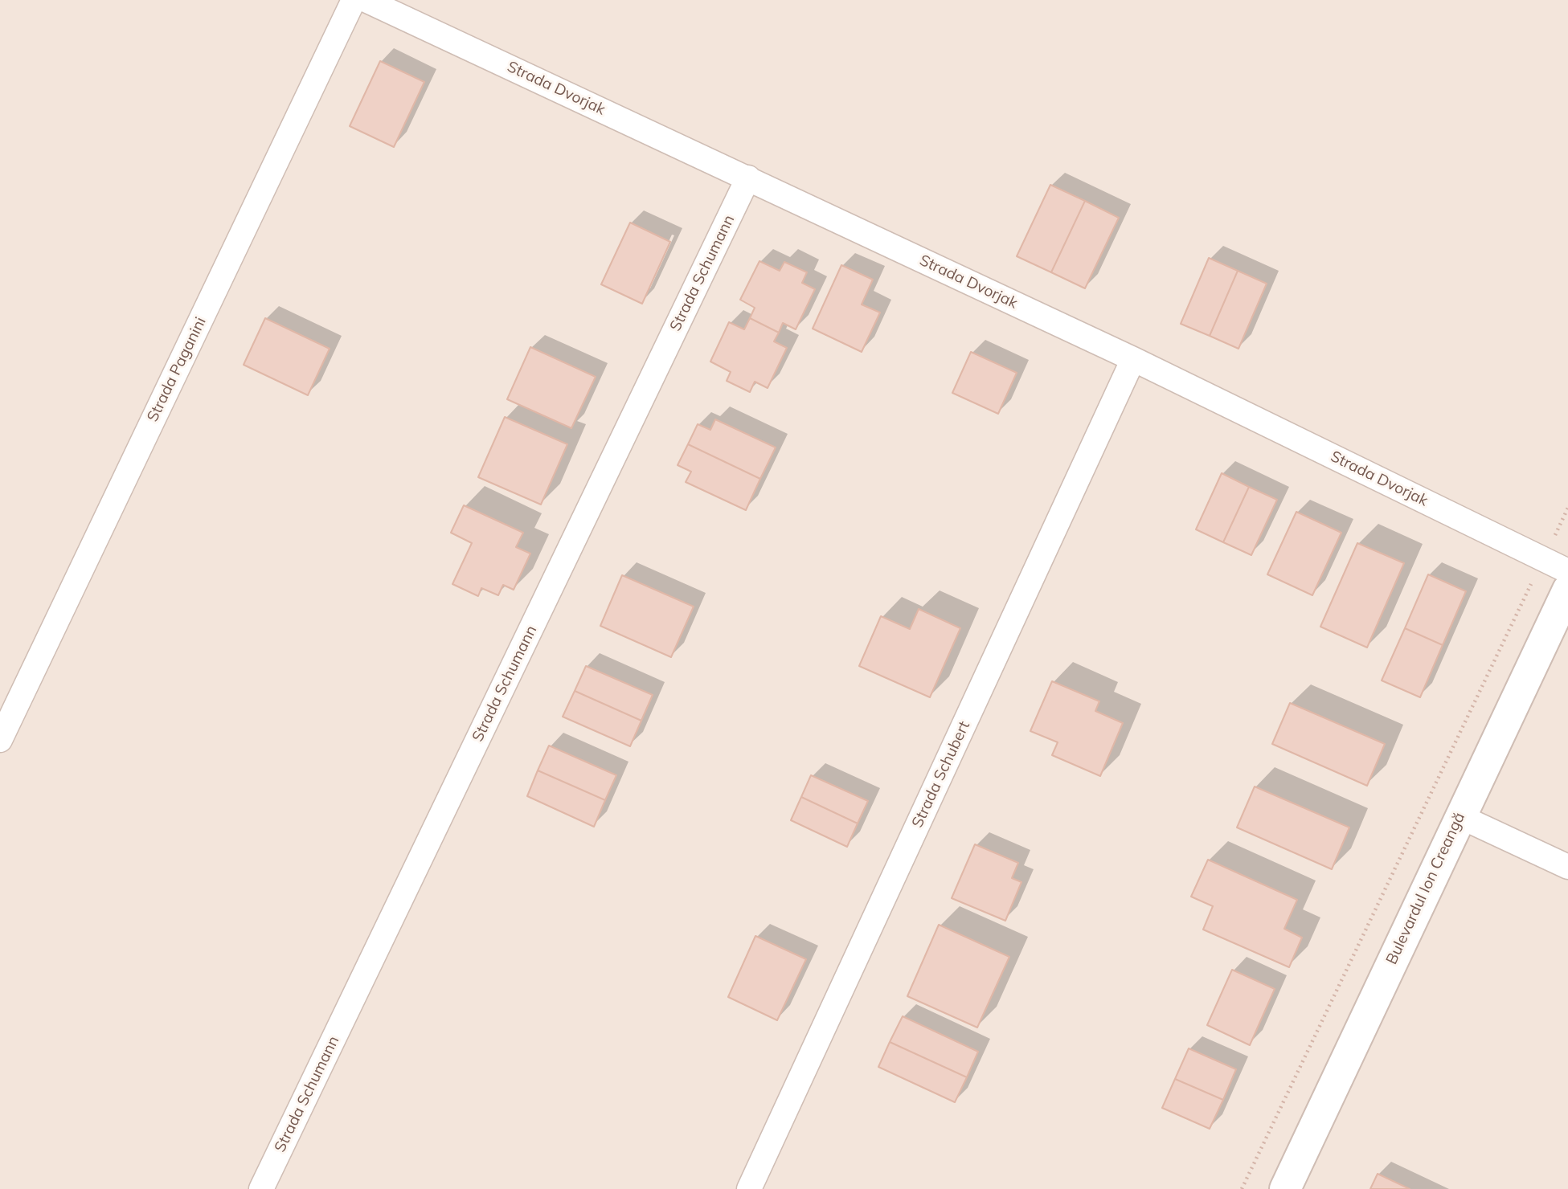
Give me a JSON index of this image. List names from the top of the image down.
{
  "streets": {
    "street": [
      "Strada Dvorjak",
      "Strada Schumann",
      "Strada Paganini",
      "Strada Schubert",
      "Bulevardul Ion Creangă"
    ]
  },
  "crossings": [
    ["Strada Dvorjak", "Strada Schumann"],
    ["Strada Dvorjak", "Strada Schubert"]
  ]
}
